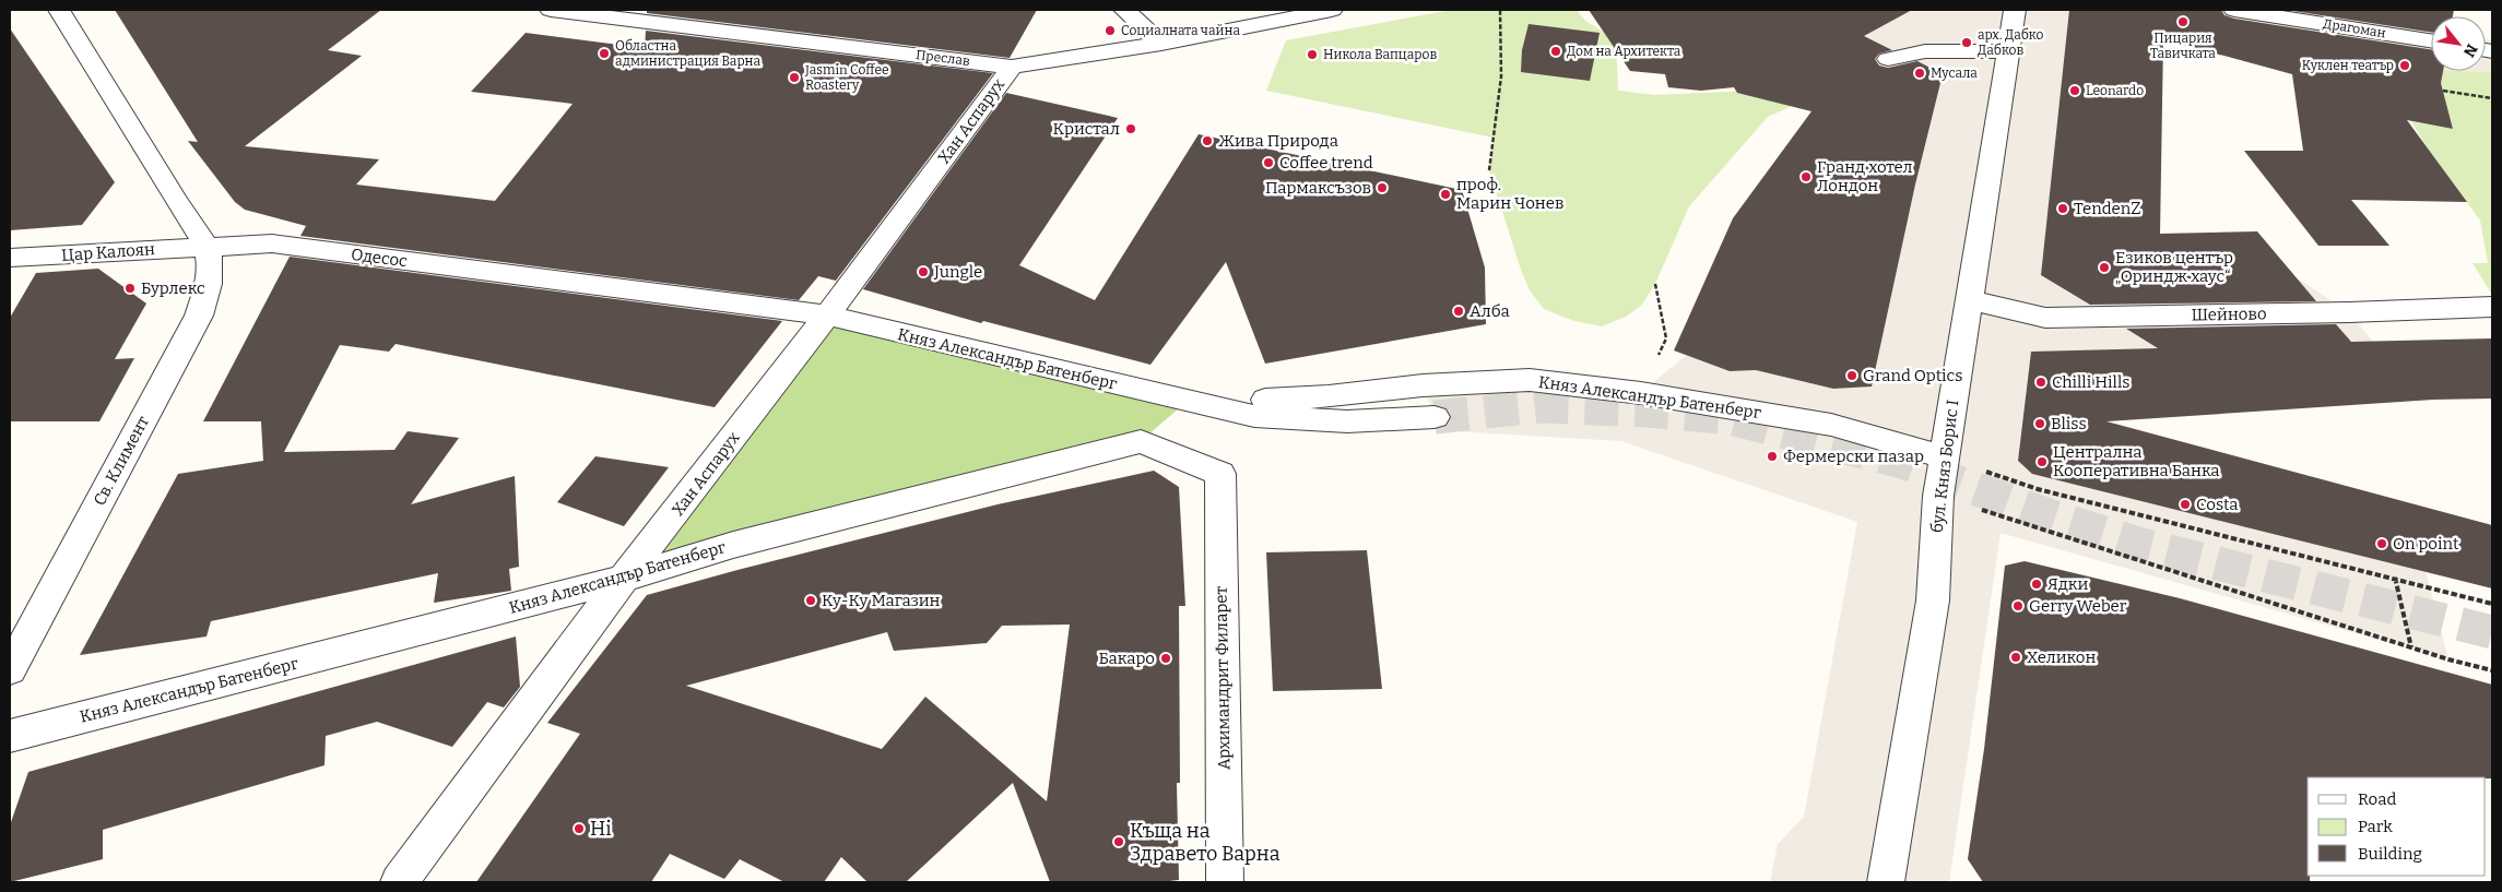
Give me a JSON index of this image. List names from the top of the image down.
{
  "streets": {
    "street": [
      "Драгоман",
      "Преслав",
      "Хан Аспарух",
      "Цар Калоян",
      "Одесос",
      "Шейново",
      "Княз Александър Батенберг",
      "Св. Климент",
      "бул. Княз Борис I",
      "Архимандрит Филарет"
    ]
  },
  "crossings": [
    ["Преслав", "Хан Аспарух"],
    ["Хан Аспарух", "Одесос"],
    ["Хан Аспарух", "Княз Александър Батенберг"],
    ["Цар Калоян", "Одесос"],
    ["Цар Калоян", "Св. Климент"],
    ["Одесос", "Княз Александър Батенберг"],
    ["Одесос", "Св. Климент"],
    ["Шейново", "бул. Княз Борис I"],
    ["Княз Александър Батенберг", "бул. Княз Борис I"],
    ["Княз Александър Батенберг", "Архимандрит Филарет"]
  ],
  "places": [
    "Пицария Тавичката",
    "Социалната чайна",
    "арх. Дабко Дабков",
    "Дом на Архитекта",
    "Областна администрация Варна",
    "Никола Вапцаров",
    "Куклен театър",
    "Мусала",
    "Jasmin Coffee Roastery",
    "Leonardo",
    "Кристал",
    "Жива Природа",
    "Coffee trend",
    "Гранд хотел Лондон",
    "Пармаксъзов",
    "проф. Марин Чонев",
    "TendenZ",
    "Езиков център „Ориндж хаус“",
    "Jungle",
    "Бурлекс",
    "Алба",
    "Grand Optics",
    "Chilli Hills",
    "Bliss",
    "Фермерски пазар",
    "Централна Кооперативна Банка",
    "Costa",
    "On point",
    "Ядки",
    "Ку-Ку Магазин",
    "Gerry Weber",
    "Хеликон",
    "Бакаро",
    "Hi",
    "Къща на Здравето Варна"
  ],
  "legend": ["Road", "Park", "Building"],
  "north": "bottom right"
}
